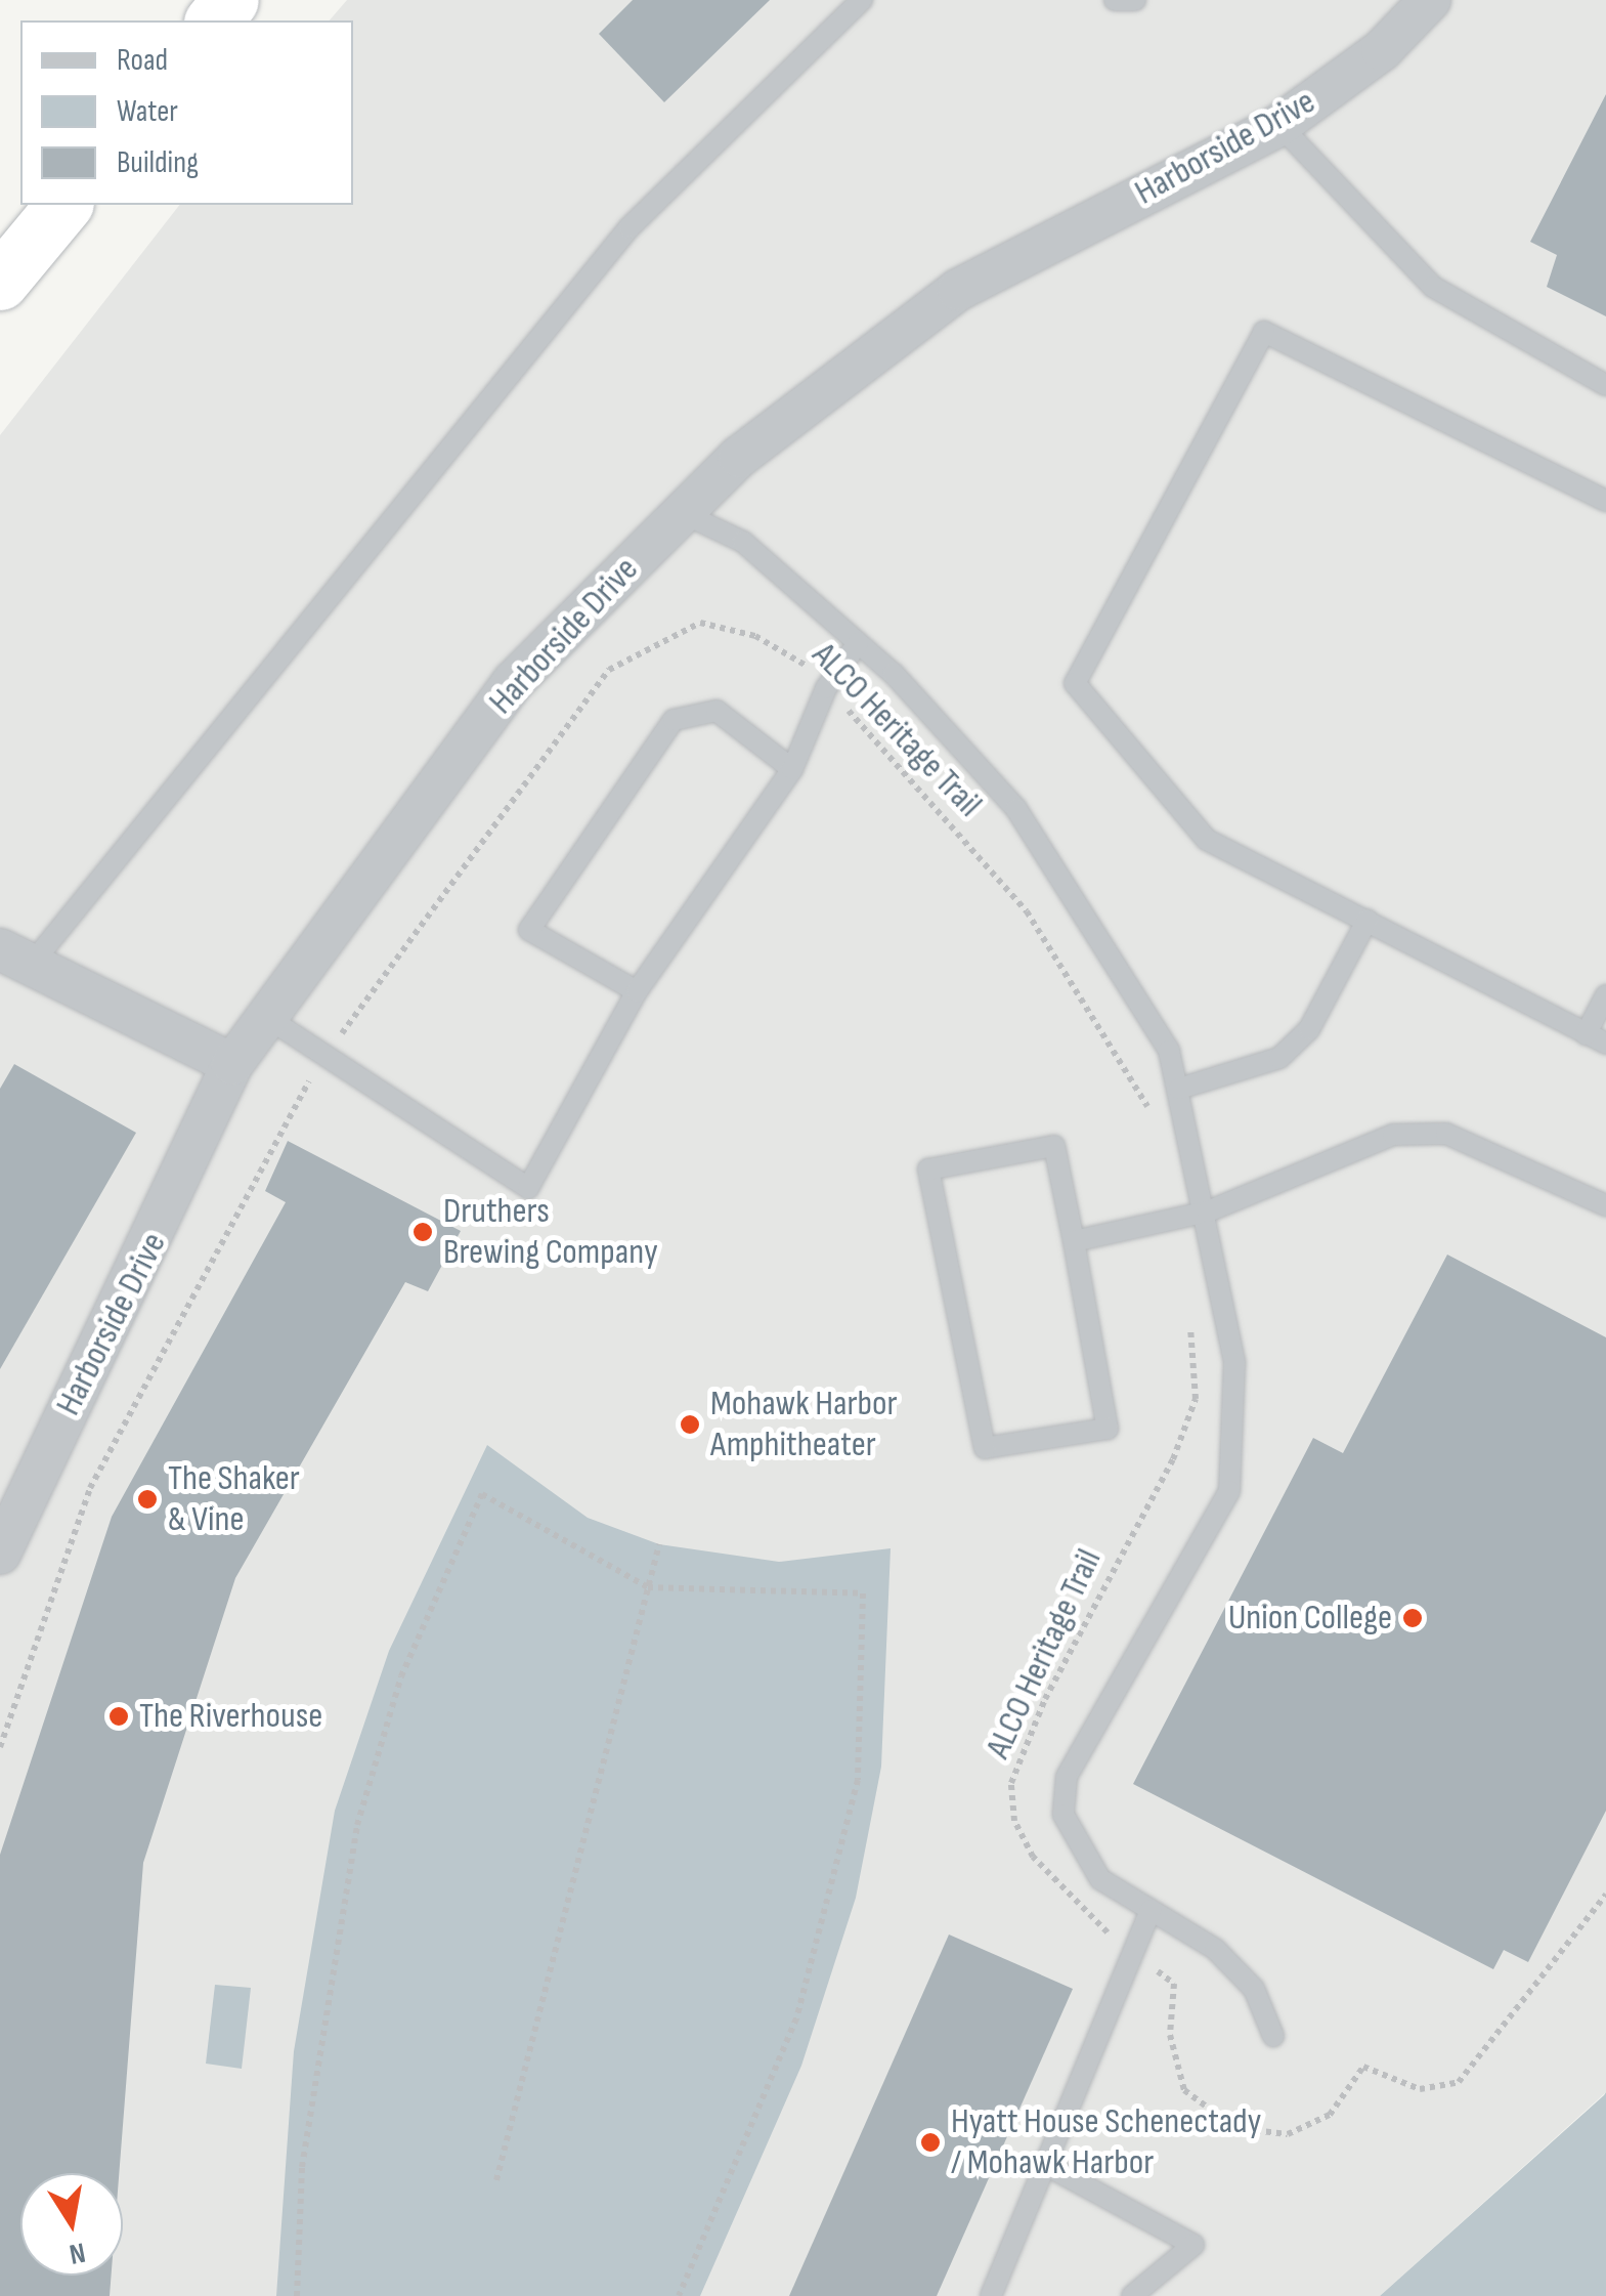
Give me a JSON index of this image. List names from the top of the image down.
{
  "streets": {
    "street": ["Harborside Drive"],
    "path": ["ALCO Heritage Trail"]
  },
  "places": [
    "Druthers Brewing Company",
    "Mohawk Harbor Amphitheater",
    "The Shaker & Vine",
    "Union College",
    "The Riverhouse",
    "Hyatt House Schenectady / Mohawk Harbor"
  ],
  "legend": ["Road", "Water", "Building"],
  "north": "bottom"
}
